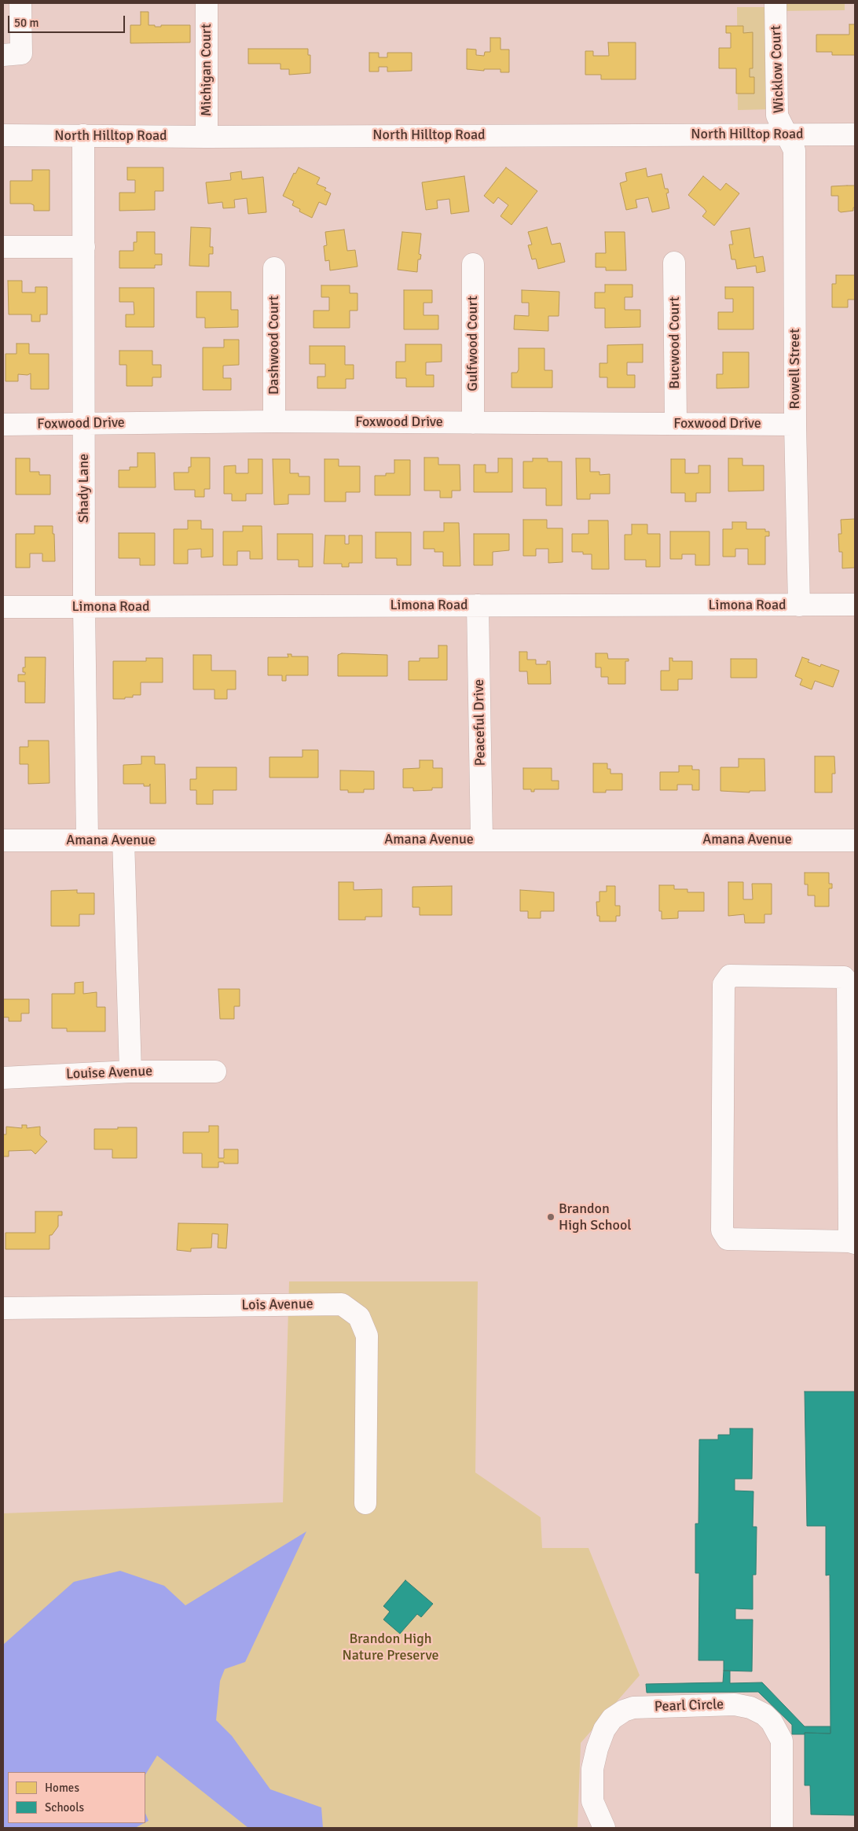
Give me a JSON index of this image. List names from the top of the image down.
{
  "streets": {
    "street": [
      "Wicklow Court",
      "Michigan Court",
      "North Hilltop Road",
      "Bucwood Court",
      "Gulfwood Court",
      "Dashwood Court",
      "Rowell Street",
      "Foxwood Drive",
      "Shady Lane",
      "Limona Road",
      "Peaceful Drive",
      "Amana Avenue",
      "Louise Avenue",
      "Lois Avenue",
      "Pearl Circle"
    ]
  },
  "crossings": [
    ["Wicklow Court", "North Hilltop Road"],
    ["Wicklow Court", "Rowell Street"],
    ["Michigan Court", "North Hilltop Road"],
    ["North Hilltop Road", "Rowell Street"],
    ["North Hilltop Road", "Shady Lane"],
    ["Bucwood Court", "Foxwood Drive"],
    ["Gulfwood Court", "Foxwood Drive"],
    ["Dashwood Court", "Foxwood Drive"],
    ["Rowell Street", "Foxwood Drive"],
    ["Rowell Street", "Limona Road"],
    ["Foxwood Drive", "Shady Lane"],
    ["Shady Lane", "Limona Road"],
    ["Shady Lane", "Amana Avenue"],
    ["Limona Road", "Peaceful Drive"],
    ["Peaceful Drive", "Amana Avenue"]
  ],
  "parks": ["Brandon High Nature Preserve"],
  "places": ["Brandon High School"],
  "legend": ["Homes", "Schools"],
  "scale_bar": "50 m"
}
